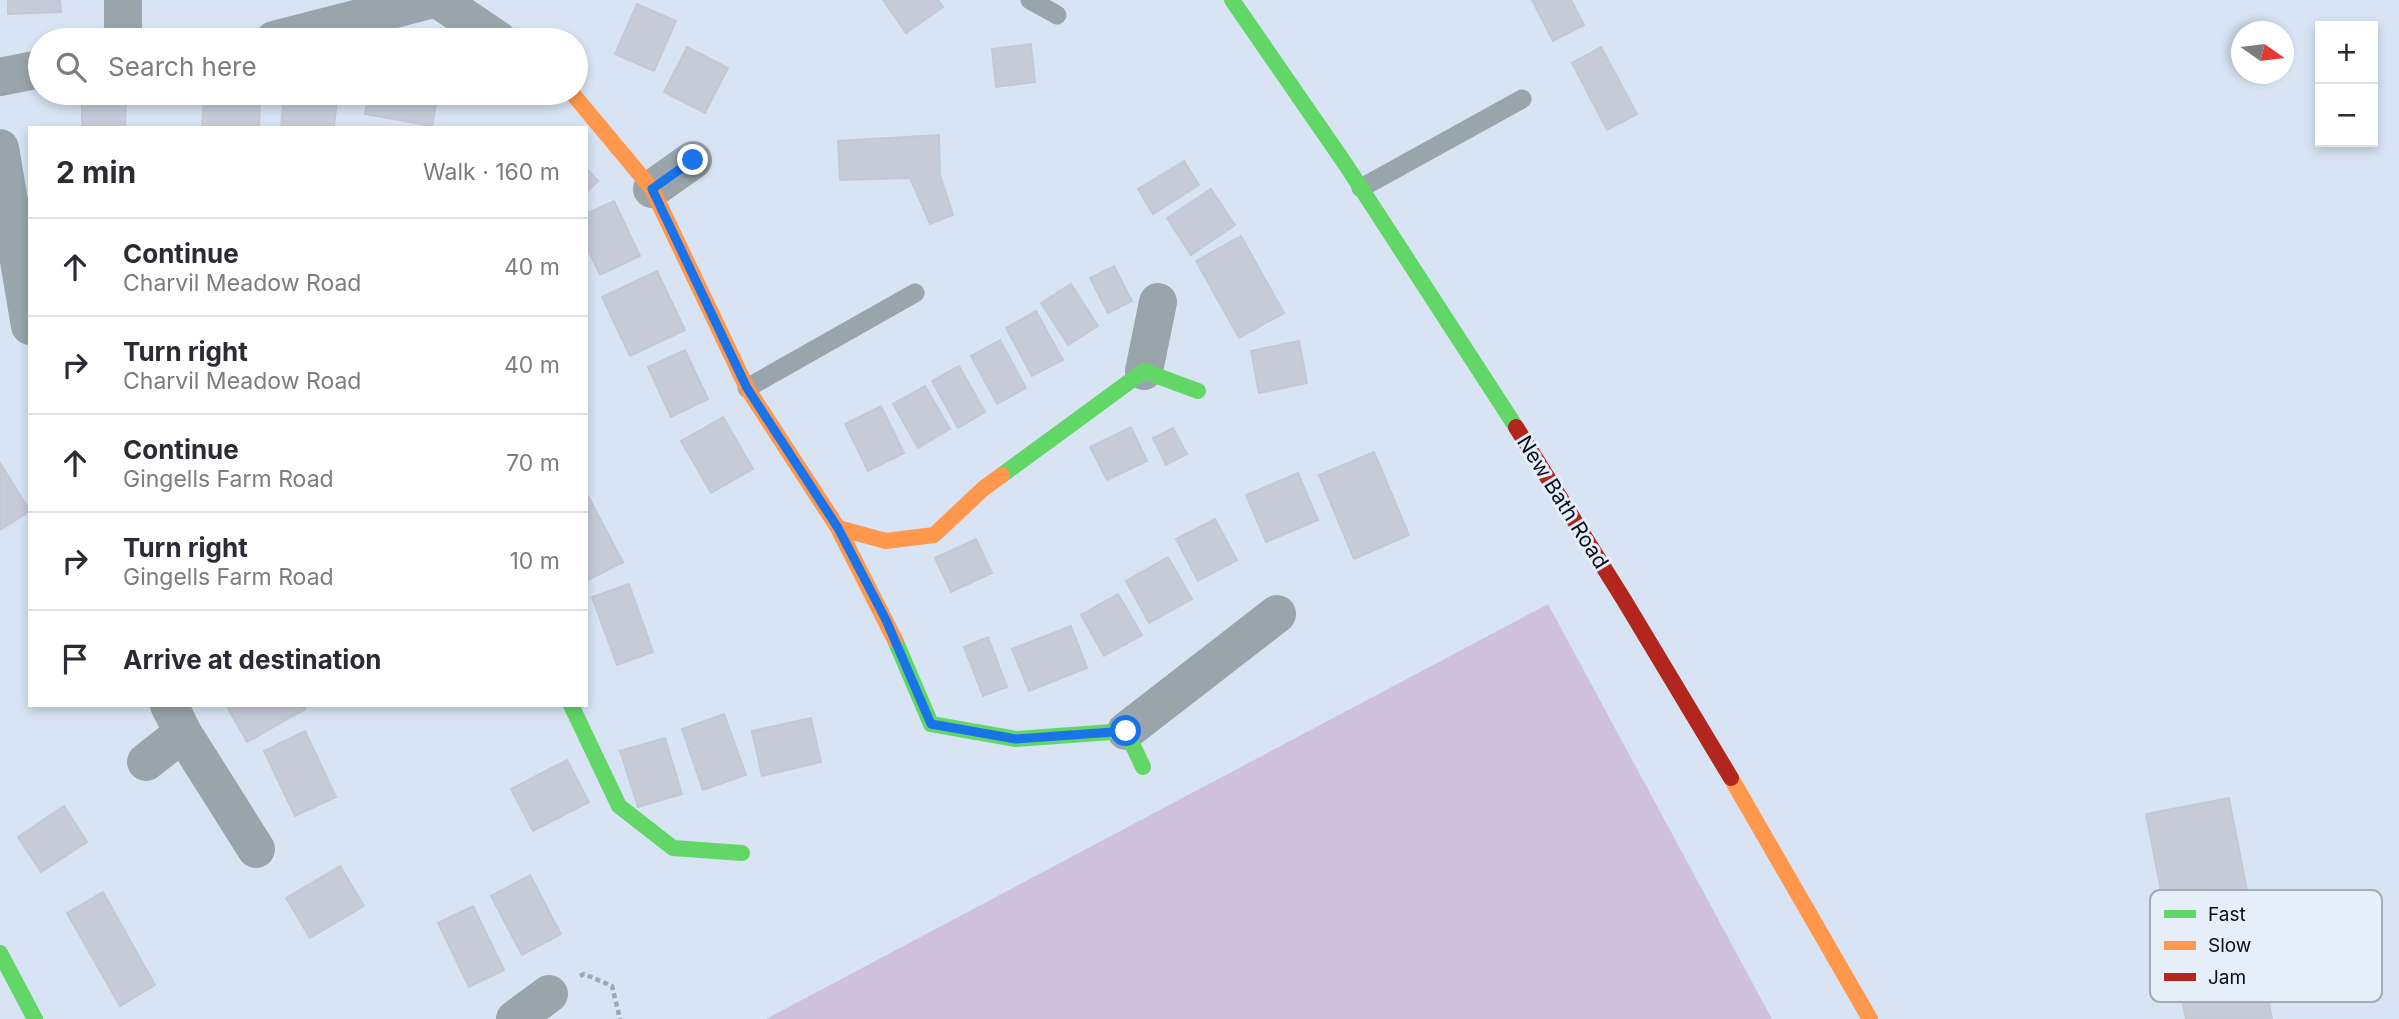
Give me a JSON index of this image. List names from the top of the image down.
{
  "streets": {
    "street": ["New Bath Road"]
  },
  "legend": ["Fast", "Slow", "Jam"],
  "north": "right",
  "page": {
    "map_buttons": ["+", "−"],
    "search": "Search here",
    "heading": ["2 min", "Walk · 160 m"],
    "list": [
      ["Continue", "Charvil Meadow Road", "40 m"],
      ["Turn right", "Charvil Meadow Road", "40 m"],
      ["Continue", "Gingells Farm Road", "70 m"],
      ["Turn right", "Gingells Farm Road", "10 m"],
      "Arrive at destination"
    ]
  }
}
